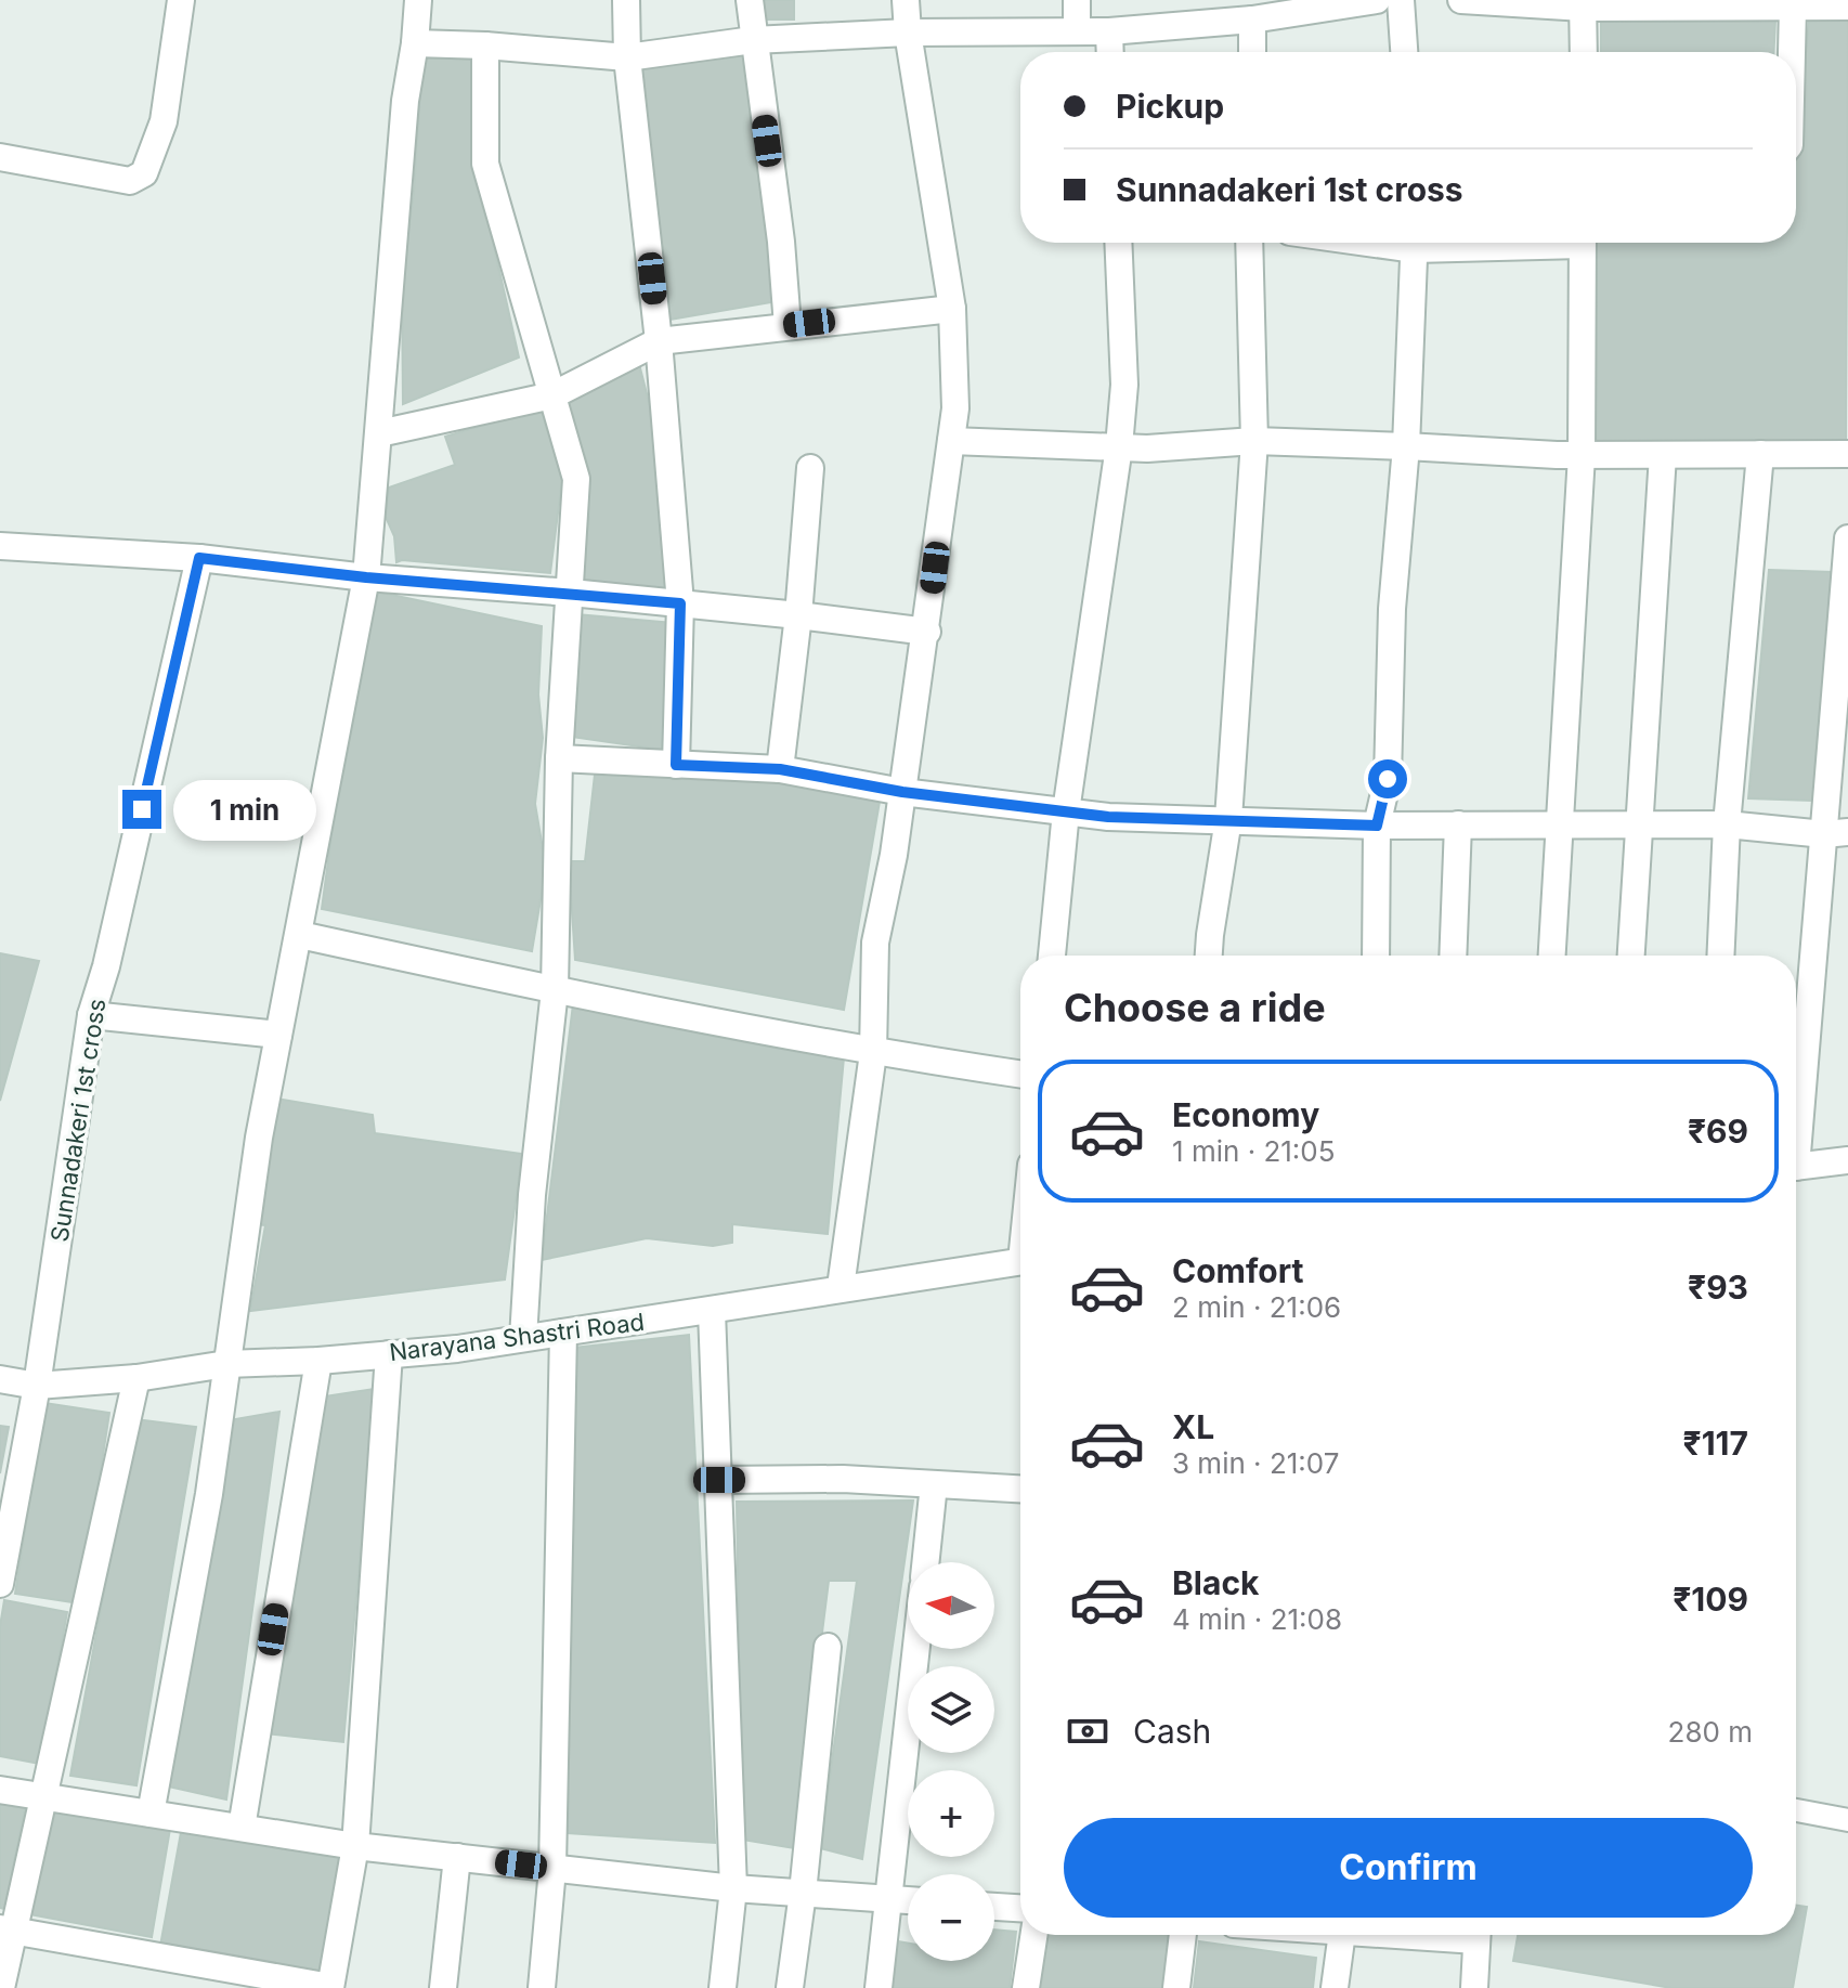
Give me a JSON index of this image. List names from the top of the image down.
{
  "streets": {
    "street": ["Sunnadakeri 1st cross", "Narayana Shastri Road"]
  },
  "crossings": [
    ["Sunnadakeri 1st cross", "Narayana Shastri Road"]
  ],
  "north": "left",
  "page": {
    "banner": ["Pickup", "Sunnadakeri 1st cross"],
    "bubble": "1 min",
    "heading": "Choose a ride",
    "list": [
      {
        "name": "Economy",
        "note": "1 min · 21:05",
        "value": "₹69"
      },
      {
        "name": "Comfort",
        "note": "2 min · 21:06",
        "value": "₹93"
      },
      {
        "name": "XL",
        "note": "3 min · 21:07",
        "value": "₹117"
      },
      {
        "name": "Black",
        "note": "4 min · 21:08",
        "value": "₹109"
      }
    ],
    "map_buttons": ["+", "−"],
    "pay": ["Cash", "280 m"],
    "buttons": "Confirm"
  }
}
